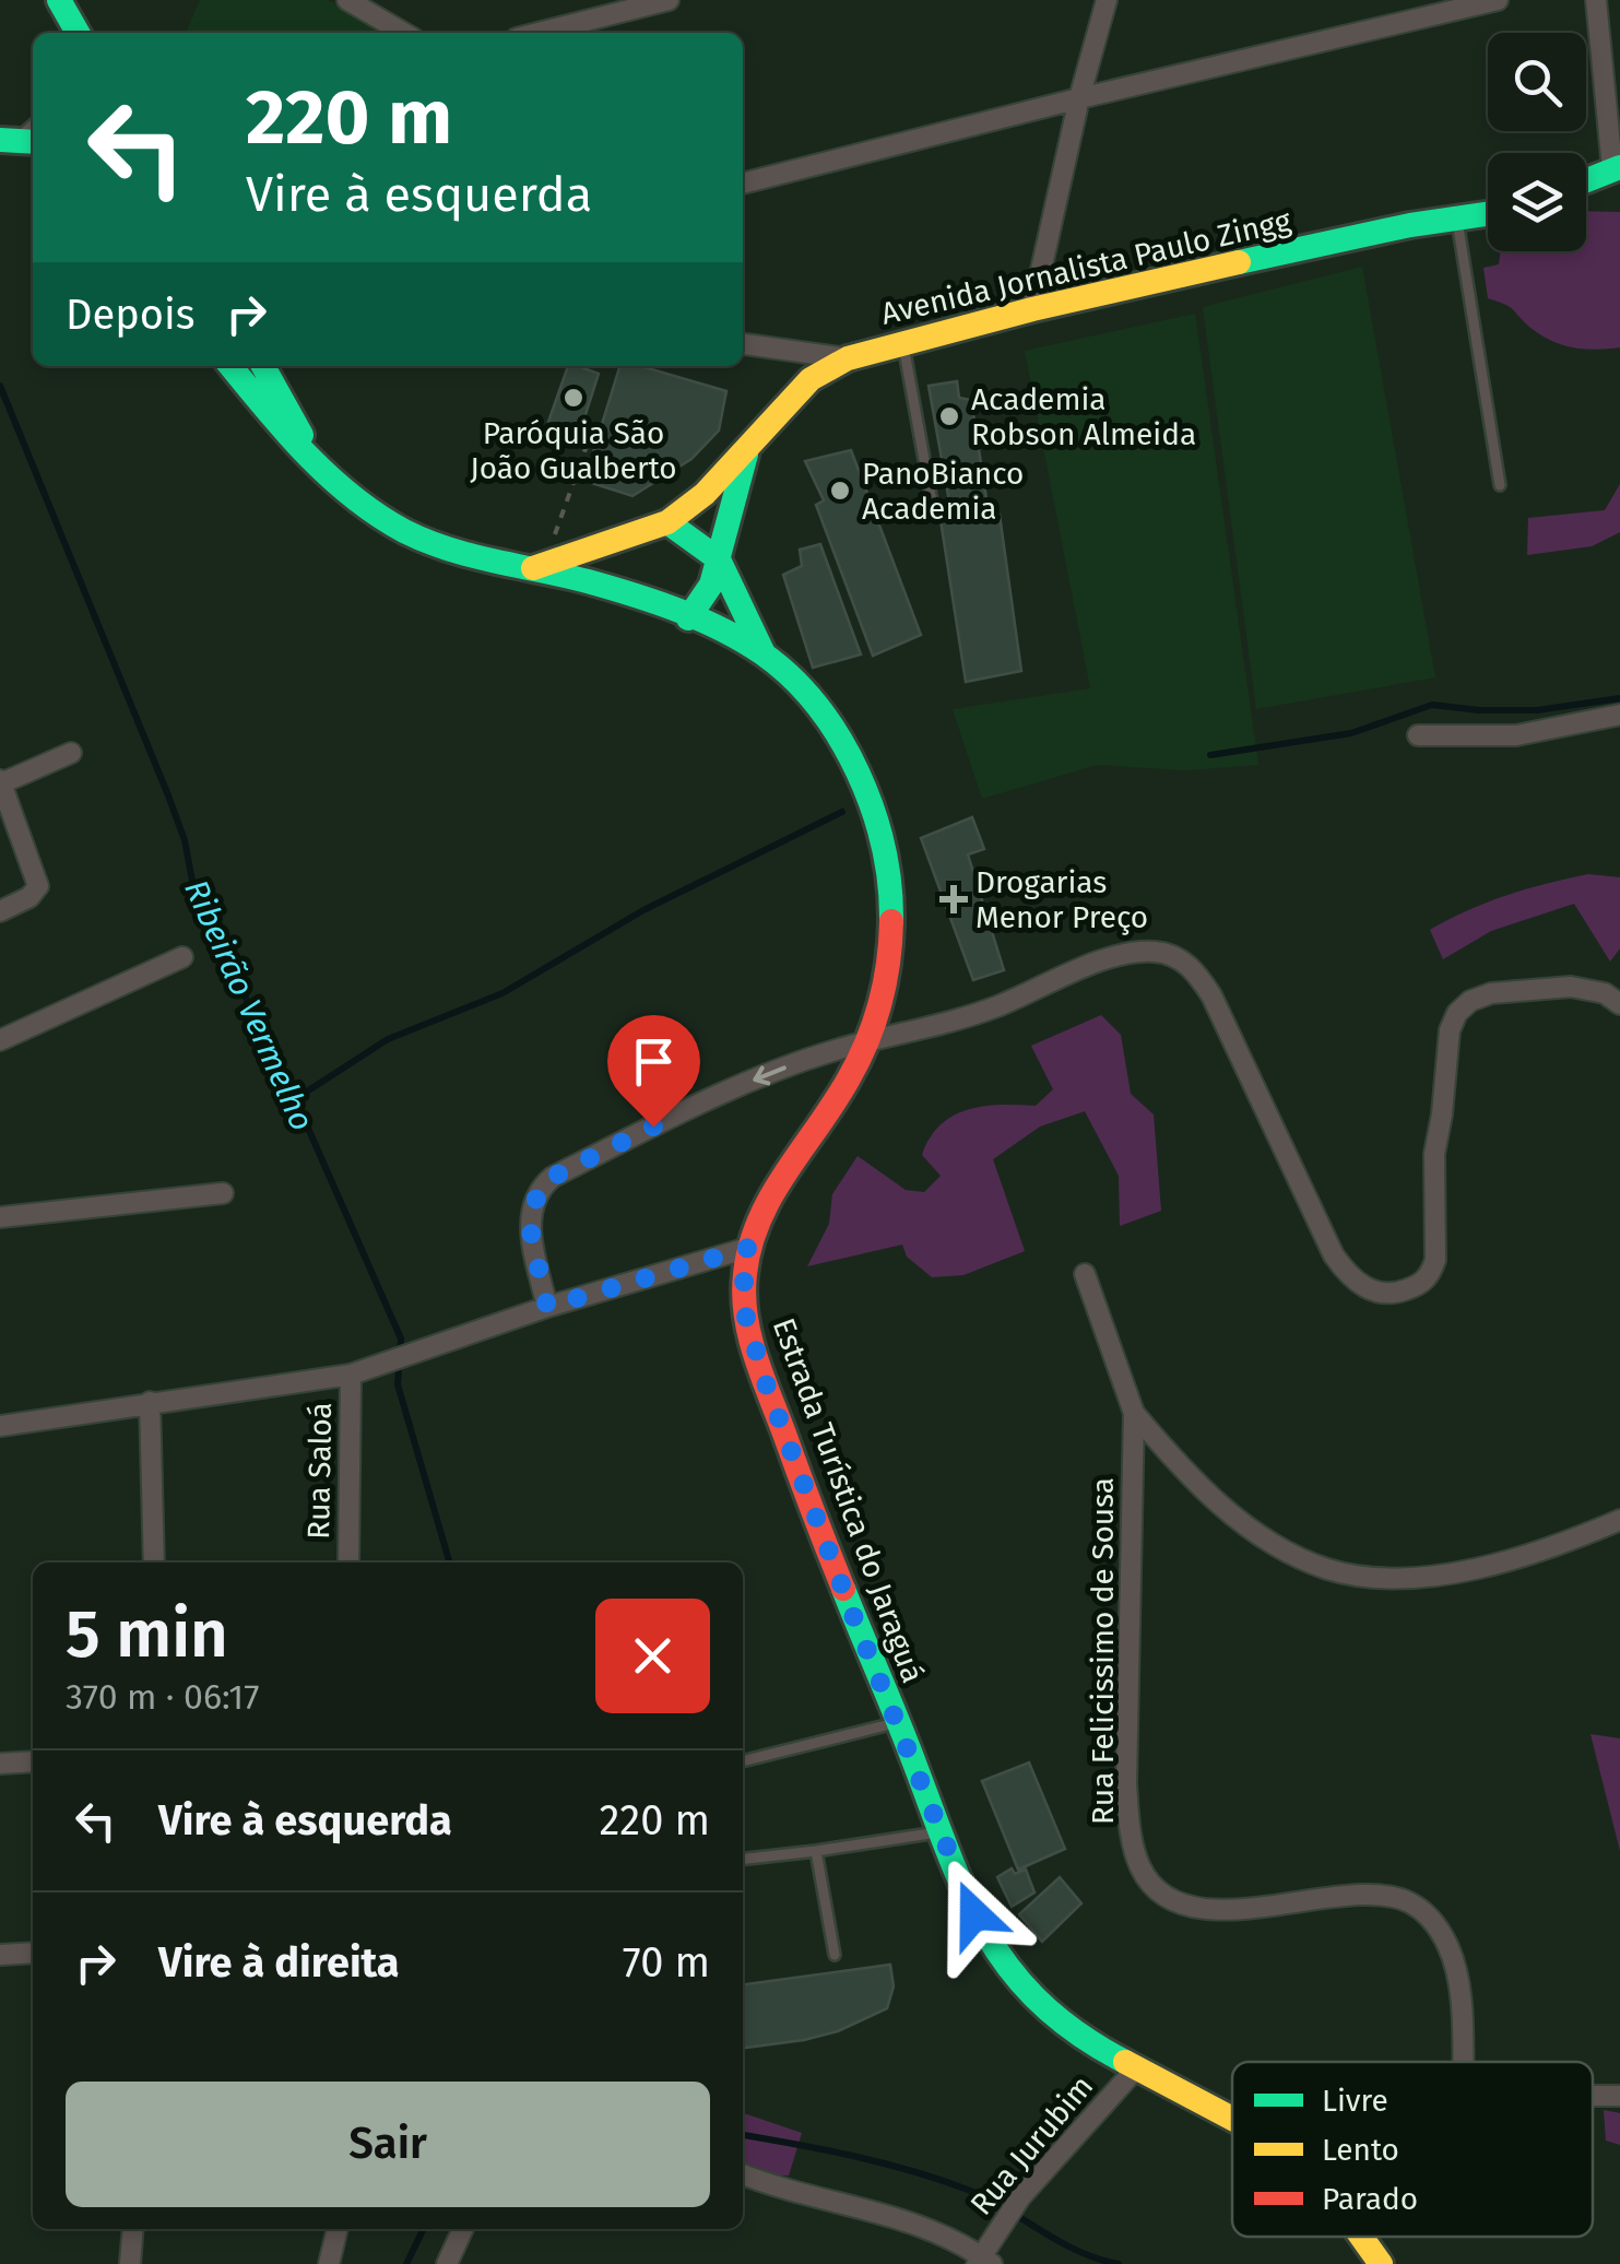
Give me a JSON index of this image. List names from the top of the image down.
{
  "streets": {
    "main road": ["Avenida Jornalista Paulo Zingg", "Estrada Turística do Jaraguá"],
    "street": ["Rua Saloá", "Rua Felicissimo de Sousa", "Rua Jurubim"]
  },
  "crossings": [
    ["Avenida Jornalista Paulo Zingg", "Estrada Turística do Jaraguá"],
    ["Estrada Turística do Jaraguá", "Rua Jurubim"]
  ],
  "water": ["Ribeirão Vermelho"],
  "places": {
    "other": ["Paróquia São João Gualberto", "Academia Robson Almeida", "PanoBianco Academia"],
    "health": ["Drogarias Menor Preço"]
  },
  "legend": ["Livre", "Lento", "Parado"],
  "page": {
    "turn": ["220 m", "Vire à esquerda"],
    "then": "Depois",
    "heading": ["5 min", "370 m · 06:17"],
    "list": [
      {
        "name": "Vire à esquerda",
        "value": "220 m"
      },
      {
        "name": "Vire à direita",
        "value": "70 m"
      }
    ],
    "buttons": "Sair"
  }
}
